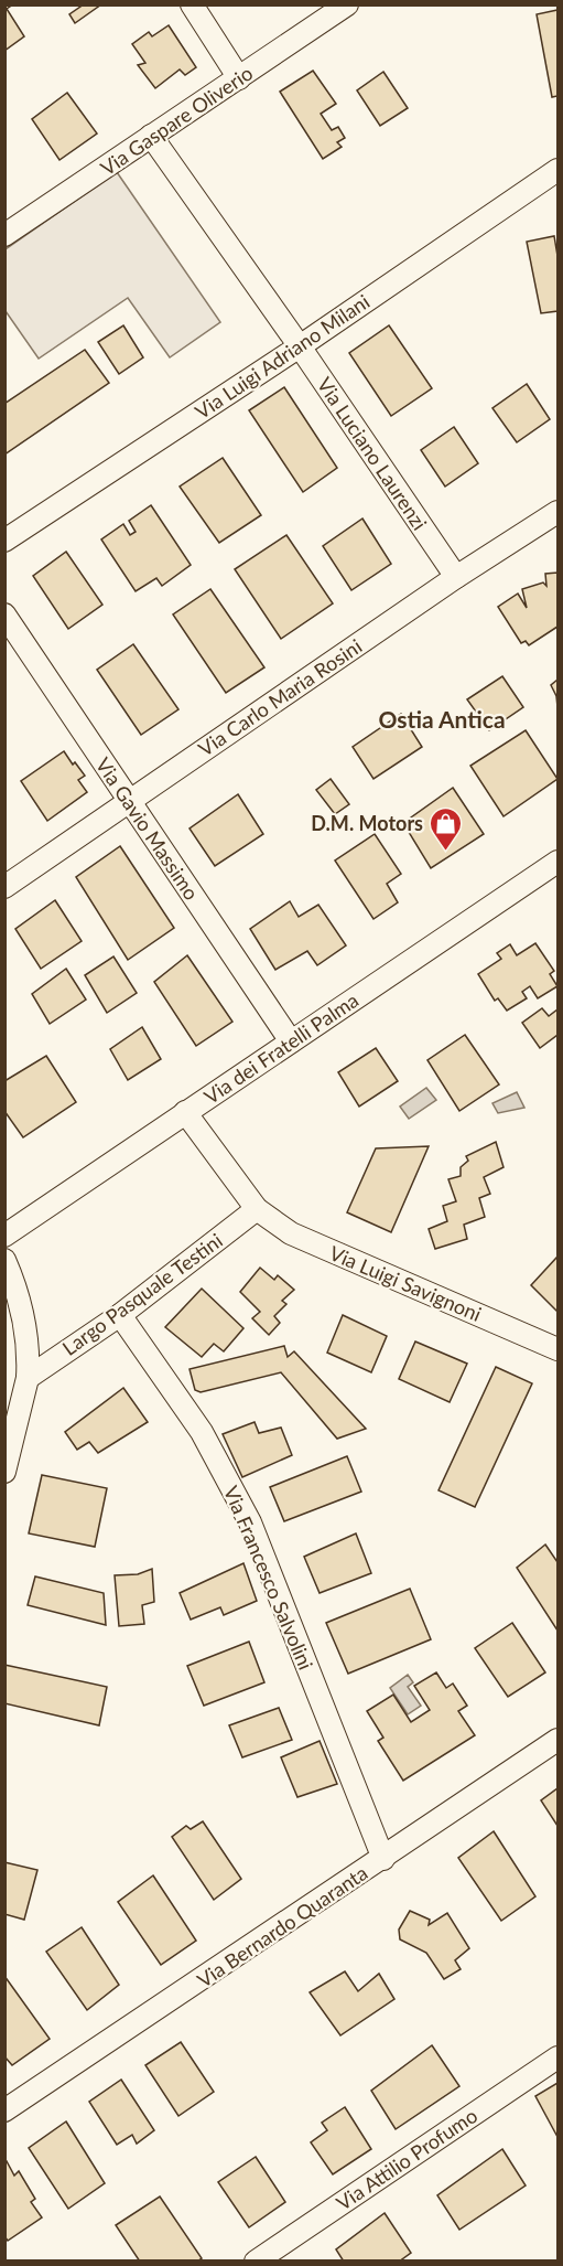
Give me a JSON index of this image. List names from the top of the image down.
{
  "streets": {
    "street": [
      "Via Gaspare Oliverio",
      "Via Luigi Adriano Milani",
      "Via Luciano Laurenzi",
      "Via Carlo Maria Rosini",
      "Via Gavio Massimo",
      "Via dei Fratelli Palma",
      "Via Luigi Savignoni",
      "Largo Pasquale Testini",
      "Via Francesco Salvolini",
      "Via Bernardo Quaranta",
      "Via Attilio Profumo"
    ]
  },
  "crossings": [
    ["Via Gaspare Oliverio", "Via Luciano Laurenzi"],
    ["Via Luigi Adriano Milani", "Via Luciano Laurenzi"],
    ["Via Luciano Laurenzi", "Via Carlo Maria Rosini"],
    ["Via Carlo Maria Rosini", "Via Gavio Massimo"],
    ["Via Gavio Massimo", "Via dei Fratelli Palma"],
    ["Via Luigi Savignoni", "Largo Pasquale Testini"],
    ["Largo Pasquale Testini", "Via Francesco Salvolini"],
    ["Via Francesco Salvolini", "Via Bernardo Quaranta"]
  ],
  "districts": ["Ostia Antica"],
  "places": {
    "shop": ["D.M. Motors"]
  }
}
